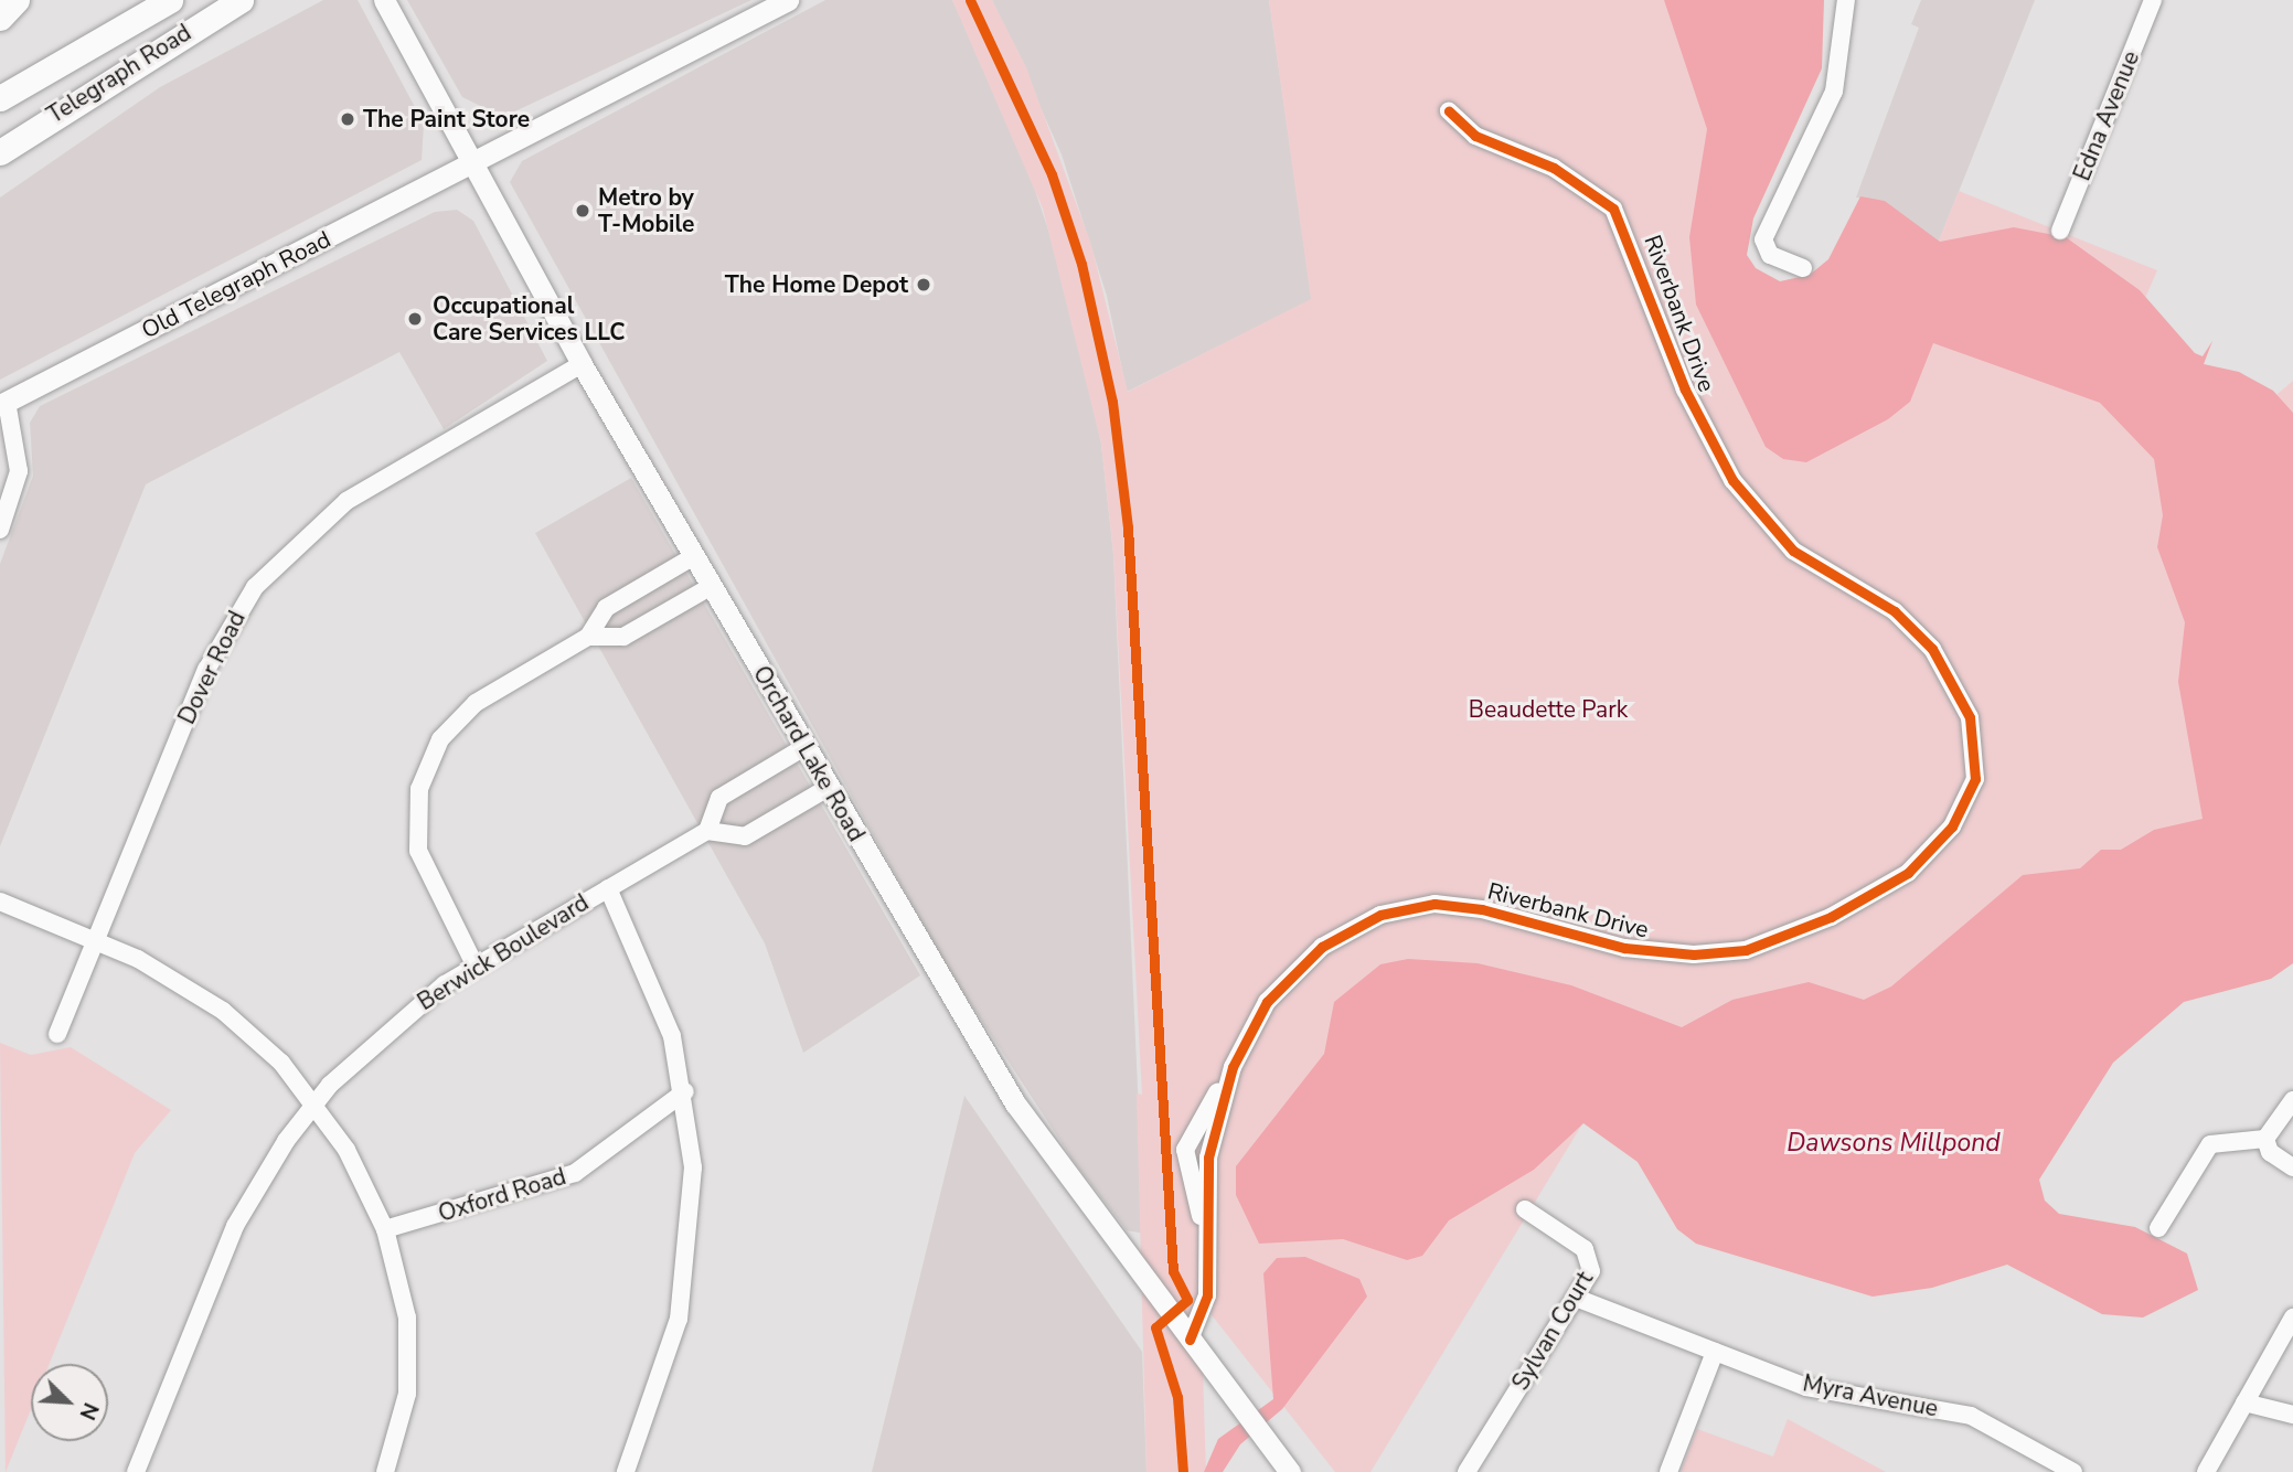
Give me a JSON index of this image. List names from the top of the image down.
{
  "streets": {
    "highway": ["Telegraph Road"],
    "main road": ["Old Telegraph Road", "Orchard Lake Road"],
    "street": [
      "Edna Avenue",
      "Riverbank Drive",
      "Dover Road",
      "Berwick Boulevard",
      "Oxford Road",
      "Sylvan Court",
      "Myra Avenue"
    ]
  },
  "crossings": [
    ["Old Telegraph Road", "Orchard Lake Road"],
    ["Riverbank Drive", "Orchard Lake Road"],
    ["Dover Road", "Orchard Lake Road"],
    ["Sylvan Court", "Myra Avenue"]
  ],
  "water": ["Dawsons Millpond"],
  "parks": ["Beaudette Park"],
  "places": [
    "The Paint Store",
    "Metro by T-Mobile",
    "The Home Depot",
    "Occupational Care Services LLC"
  ],
  "north": "bottom right"
}
